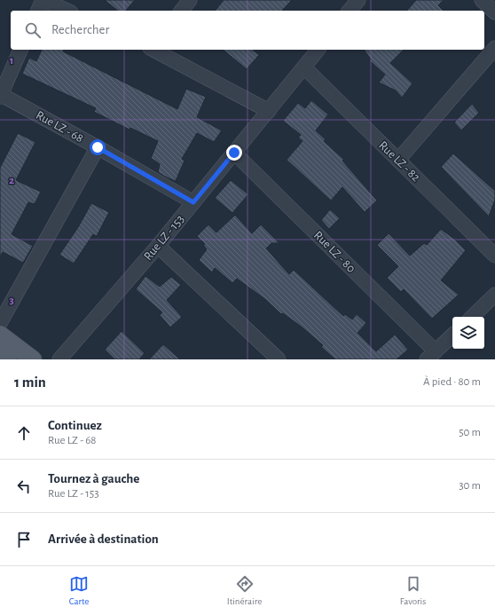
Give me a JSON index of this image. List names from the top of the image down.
{
  "streets": {
    "street": [
      "Rue LZ - 68",
      "Rue LZ - 82",
      "Rue LZ - 153",
      "Rue LZ - 80"
    ]
  },
  "crossings": [
    ["Rue LZ - 68", "Rue LZ - 153"],
    ["Rue LZ - 82", "Rue LZ - 153"],
    ["Rue LZ - 153", "Rue LZ - 80"]
  ],
  "page": {
    "search": "Rechercher",
    "heading": ["1 min", "À pied · 80 m"],
    "list": [
      ["Continuez", "Rue LZ - 68", "50 m"],
      ["Tournez à gauche", "Rue LZ - 153", "30 m"],
      "Arrivée à destination"
    ],
    "nav": ["Carte", "Itinéraire", "Favoris"]
  },
  "grid": {
    "rows": ["1", "2", "3"]
  }
}
